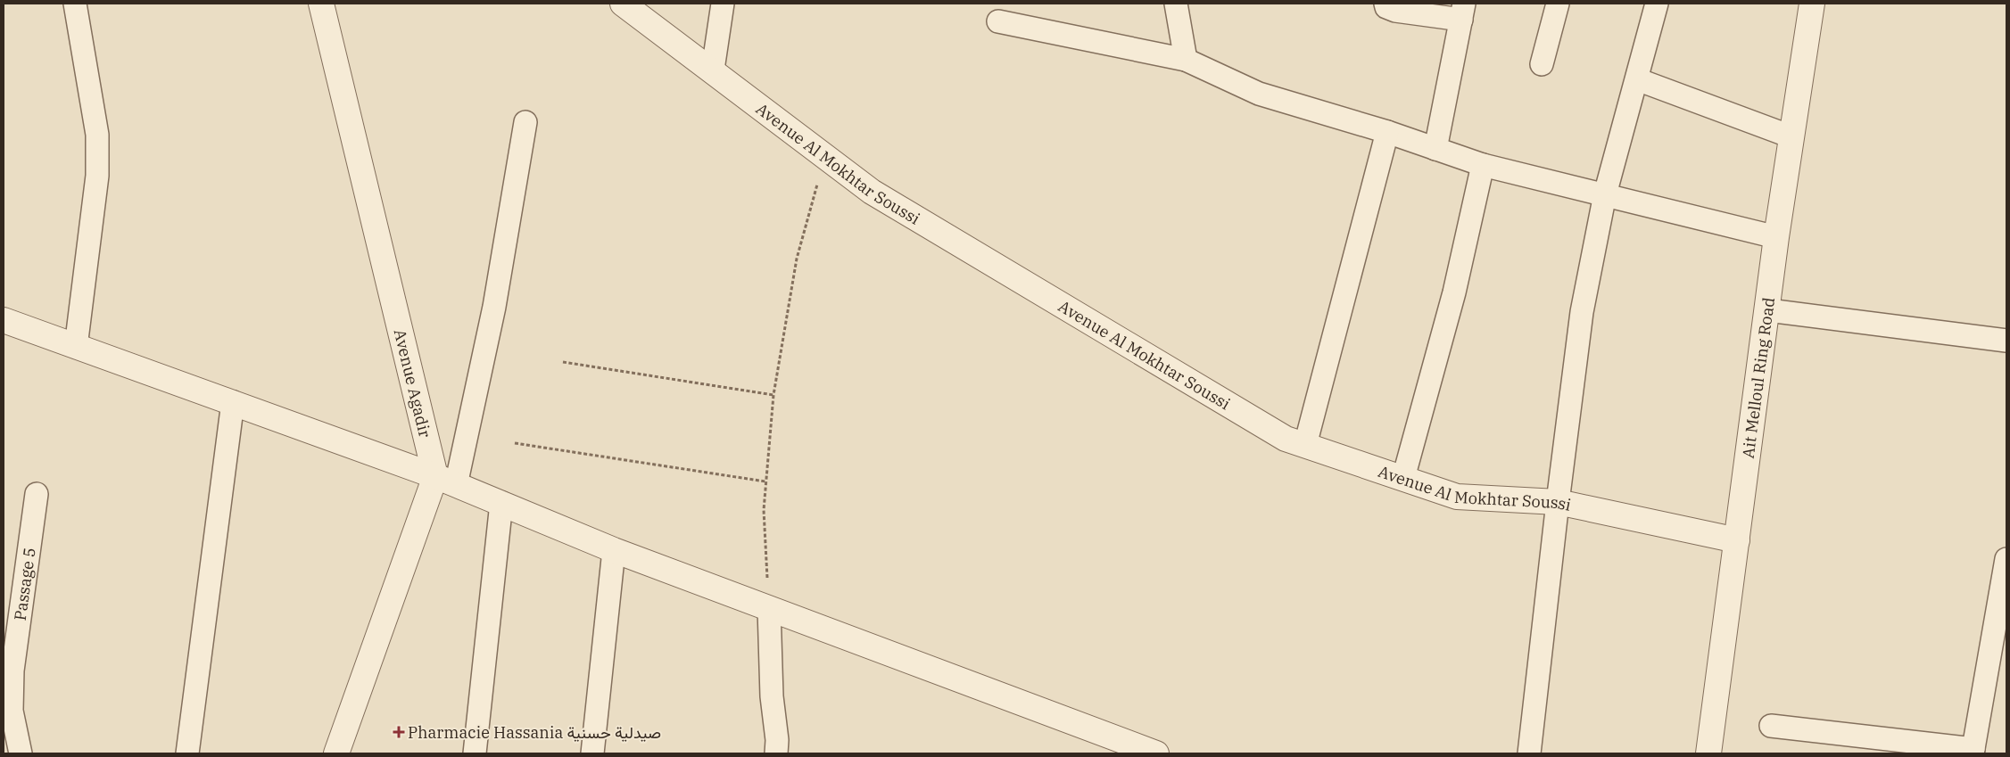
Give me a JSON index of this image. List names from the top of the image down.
{
  "streets": {
    "street": [
      "Avenue Al Mokhtar Soussi",
      "Ait Melloul Ring Road",
      "Avenue Agadir",
      "Passage 5"
    ]
  },
  "crossings": [
    ["Avenue Al Mokhtar Soussi", "Ait Melloul Ring Road"]
  ],
  "places": {
    "health": ["Pharmacie Hassania صيدلية حسنية"]
  }
}
